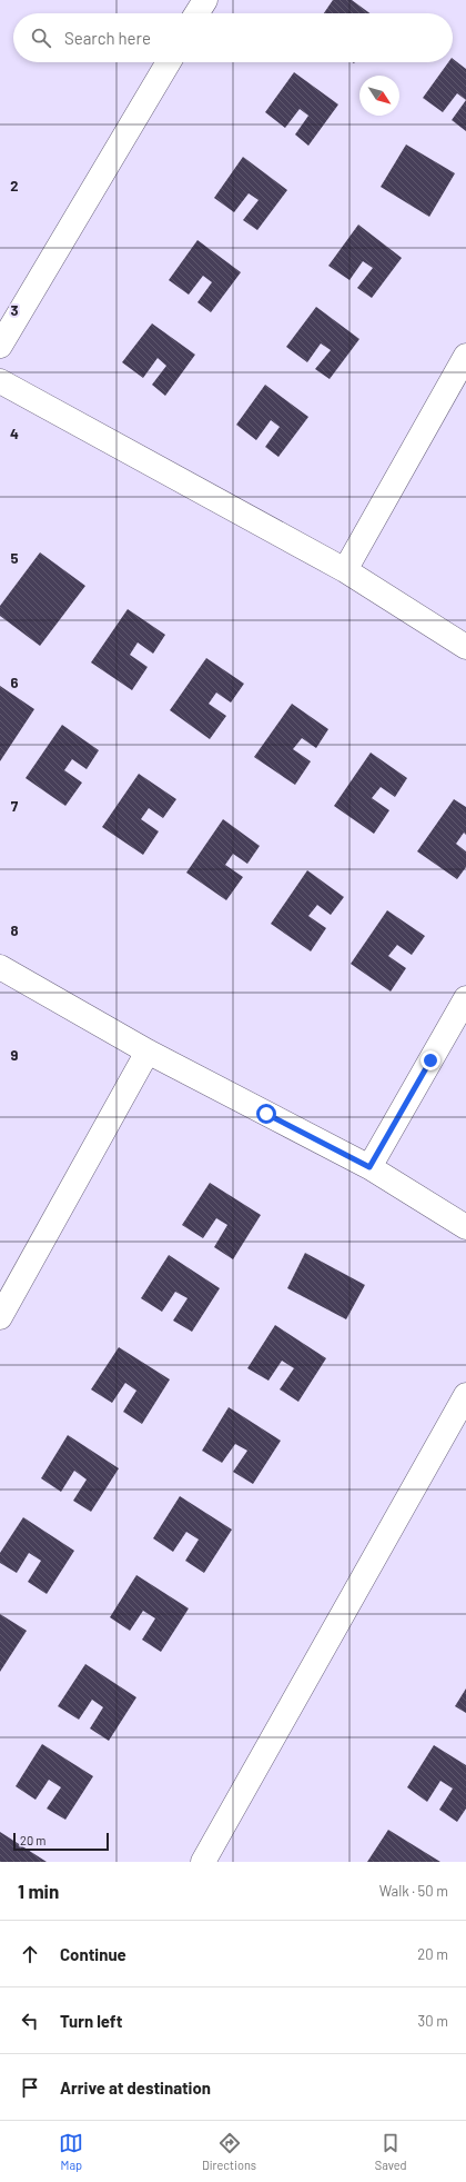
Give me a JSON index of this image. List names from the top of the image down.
{
  "scale_bar": "20 m",
  "north": "bottom right",
  "page": {
    "search": "Search here",
    "scale": "20 m",
    "heading": ["1 min", "Walk · 50 m"],
    "list": [
      ["Continue", "20 m"],
      ["Turn left", "30 m"],
      "Arrive at destination"
    ],
    "nav": ["Map", "Directions", "Saved"]
  },
  "grid": {
    "rows": [
      "2",
      "3",
      "4",
      "5",
      "6",
      "7",
      "8",
      "9"
    ]
  }
}
